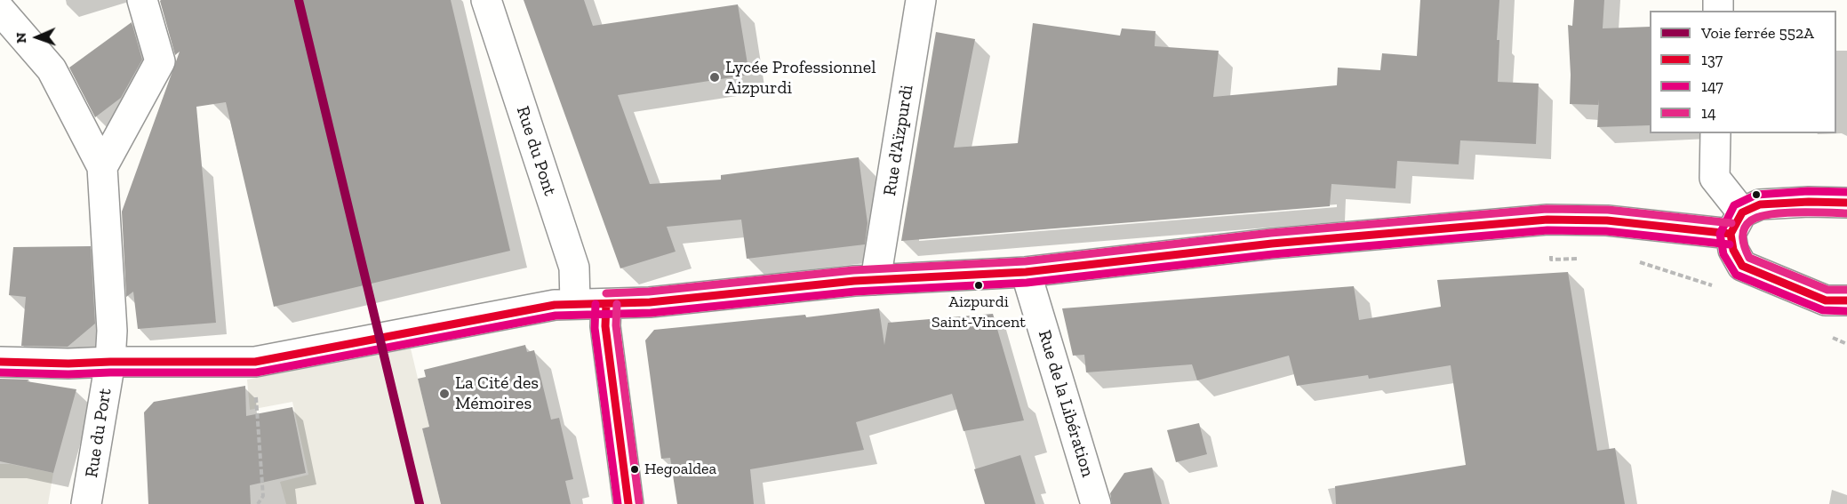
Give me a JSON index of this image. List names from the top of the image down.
{
  "streets": {
    "street": [
      "Rue d'Aïzpurdi",
      "Rue du Pont",
      "Rue de la Libération",
      "Rue du Port"
    ]
  },
  "places": [
    "Lycée Professionnel Aizpurdi",
    "Aizpurdi Saint-Vincent",
    "La Cité des Mémoires",
    "Hegoaldea"
  ],
  "lines": [
    "rail line 552A",
    "transit line 147",
    "transit line 137",
    "transit line 14"
  ],
  "legend": [
    "Voie ferrée 552A",
    "137",
    "147",
    "14"
  ],
  "north": "left"
}
